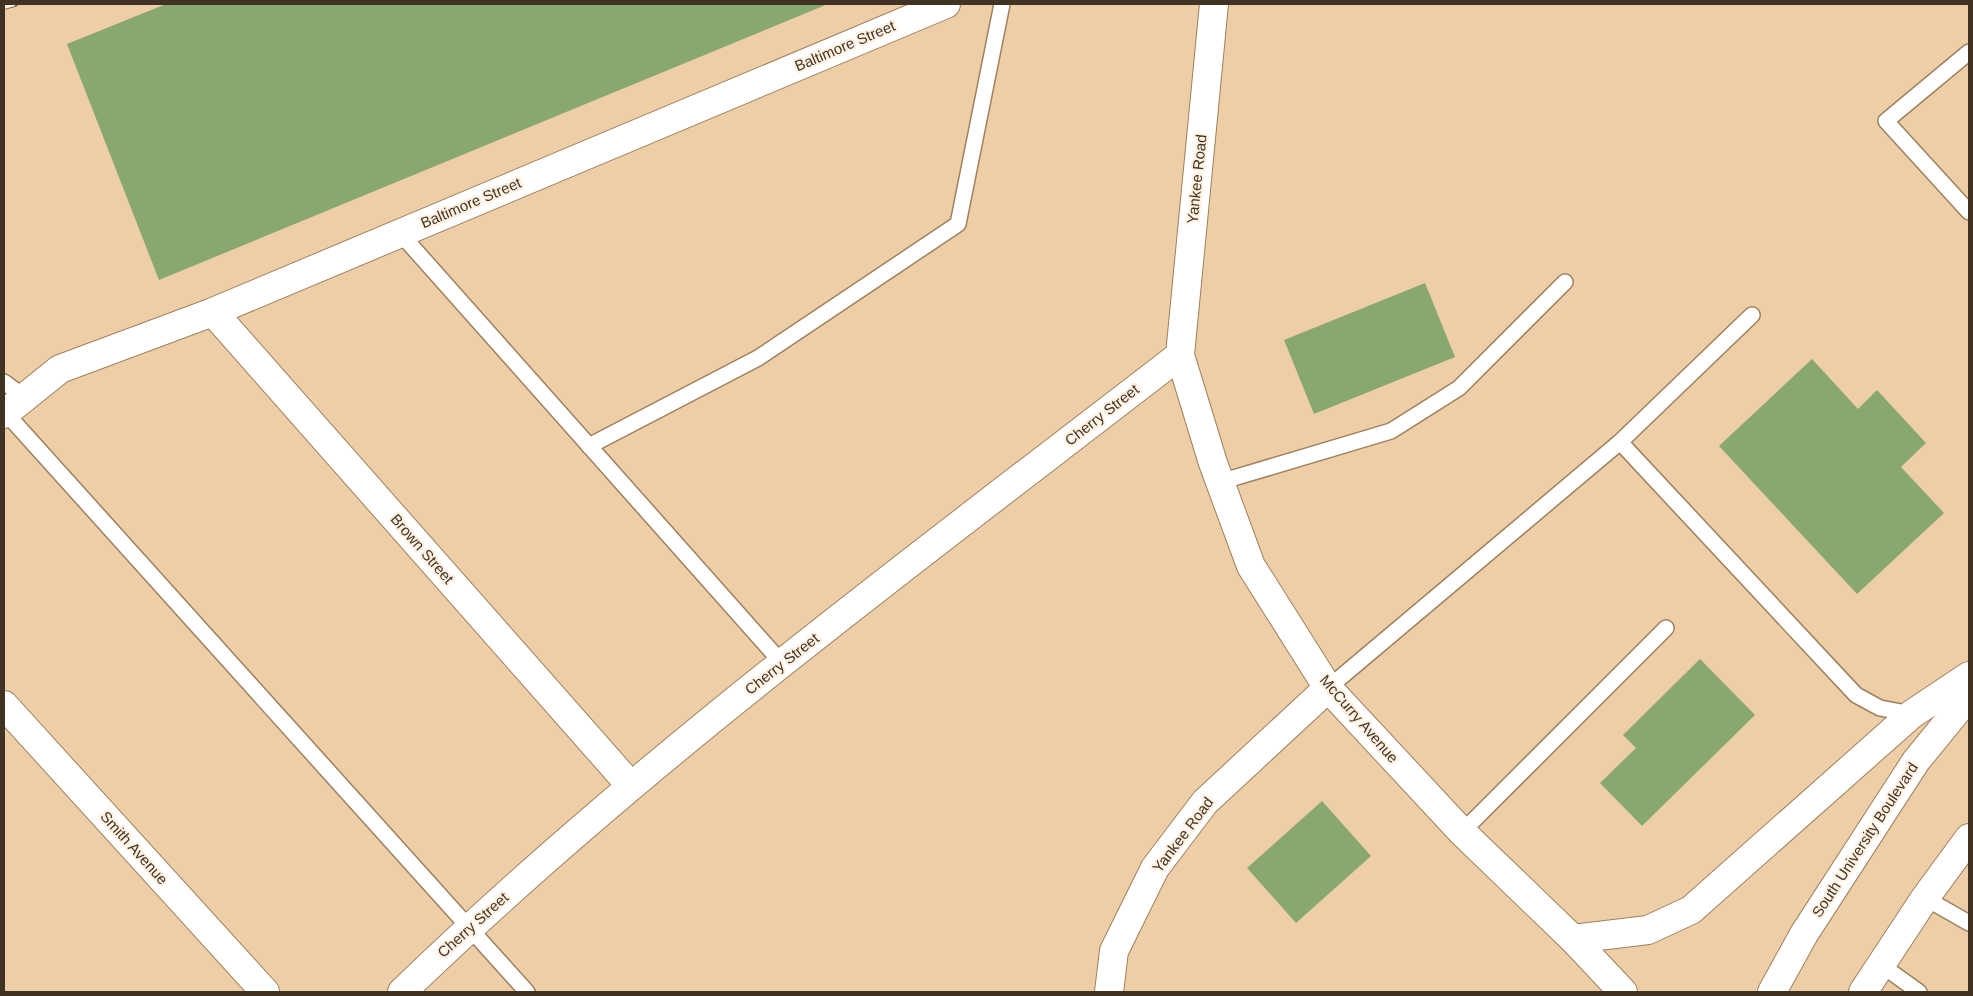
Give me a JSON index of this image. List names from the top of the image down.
{
  "streets": {
    "street": [
      "Baltimore Street",
      "Yankee Road",
      "Cherry Street",
      "Brown Street",
      "McCurry Avenue",
      "South University Boulevard",
      "Smith Avenue"
    ]
  },
  "crossings": [
    ["Baltimore Street", "Brown Street"],
    ["Yankee Road", "Cherry Street"],
    ["Yankee Road", "McCurry Avenue"],
    ["Cherry Street", "Brown Street"],
    ["Cherry Street", "McCurry Avenue"]
  ]
}
